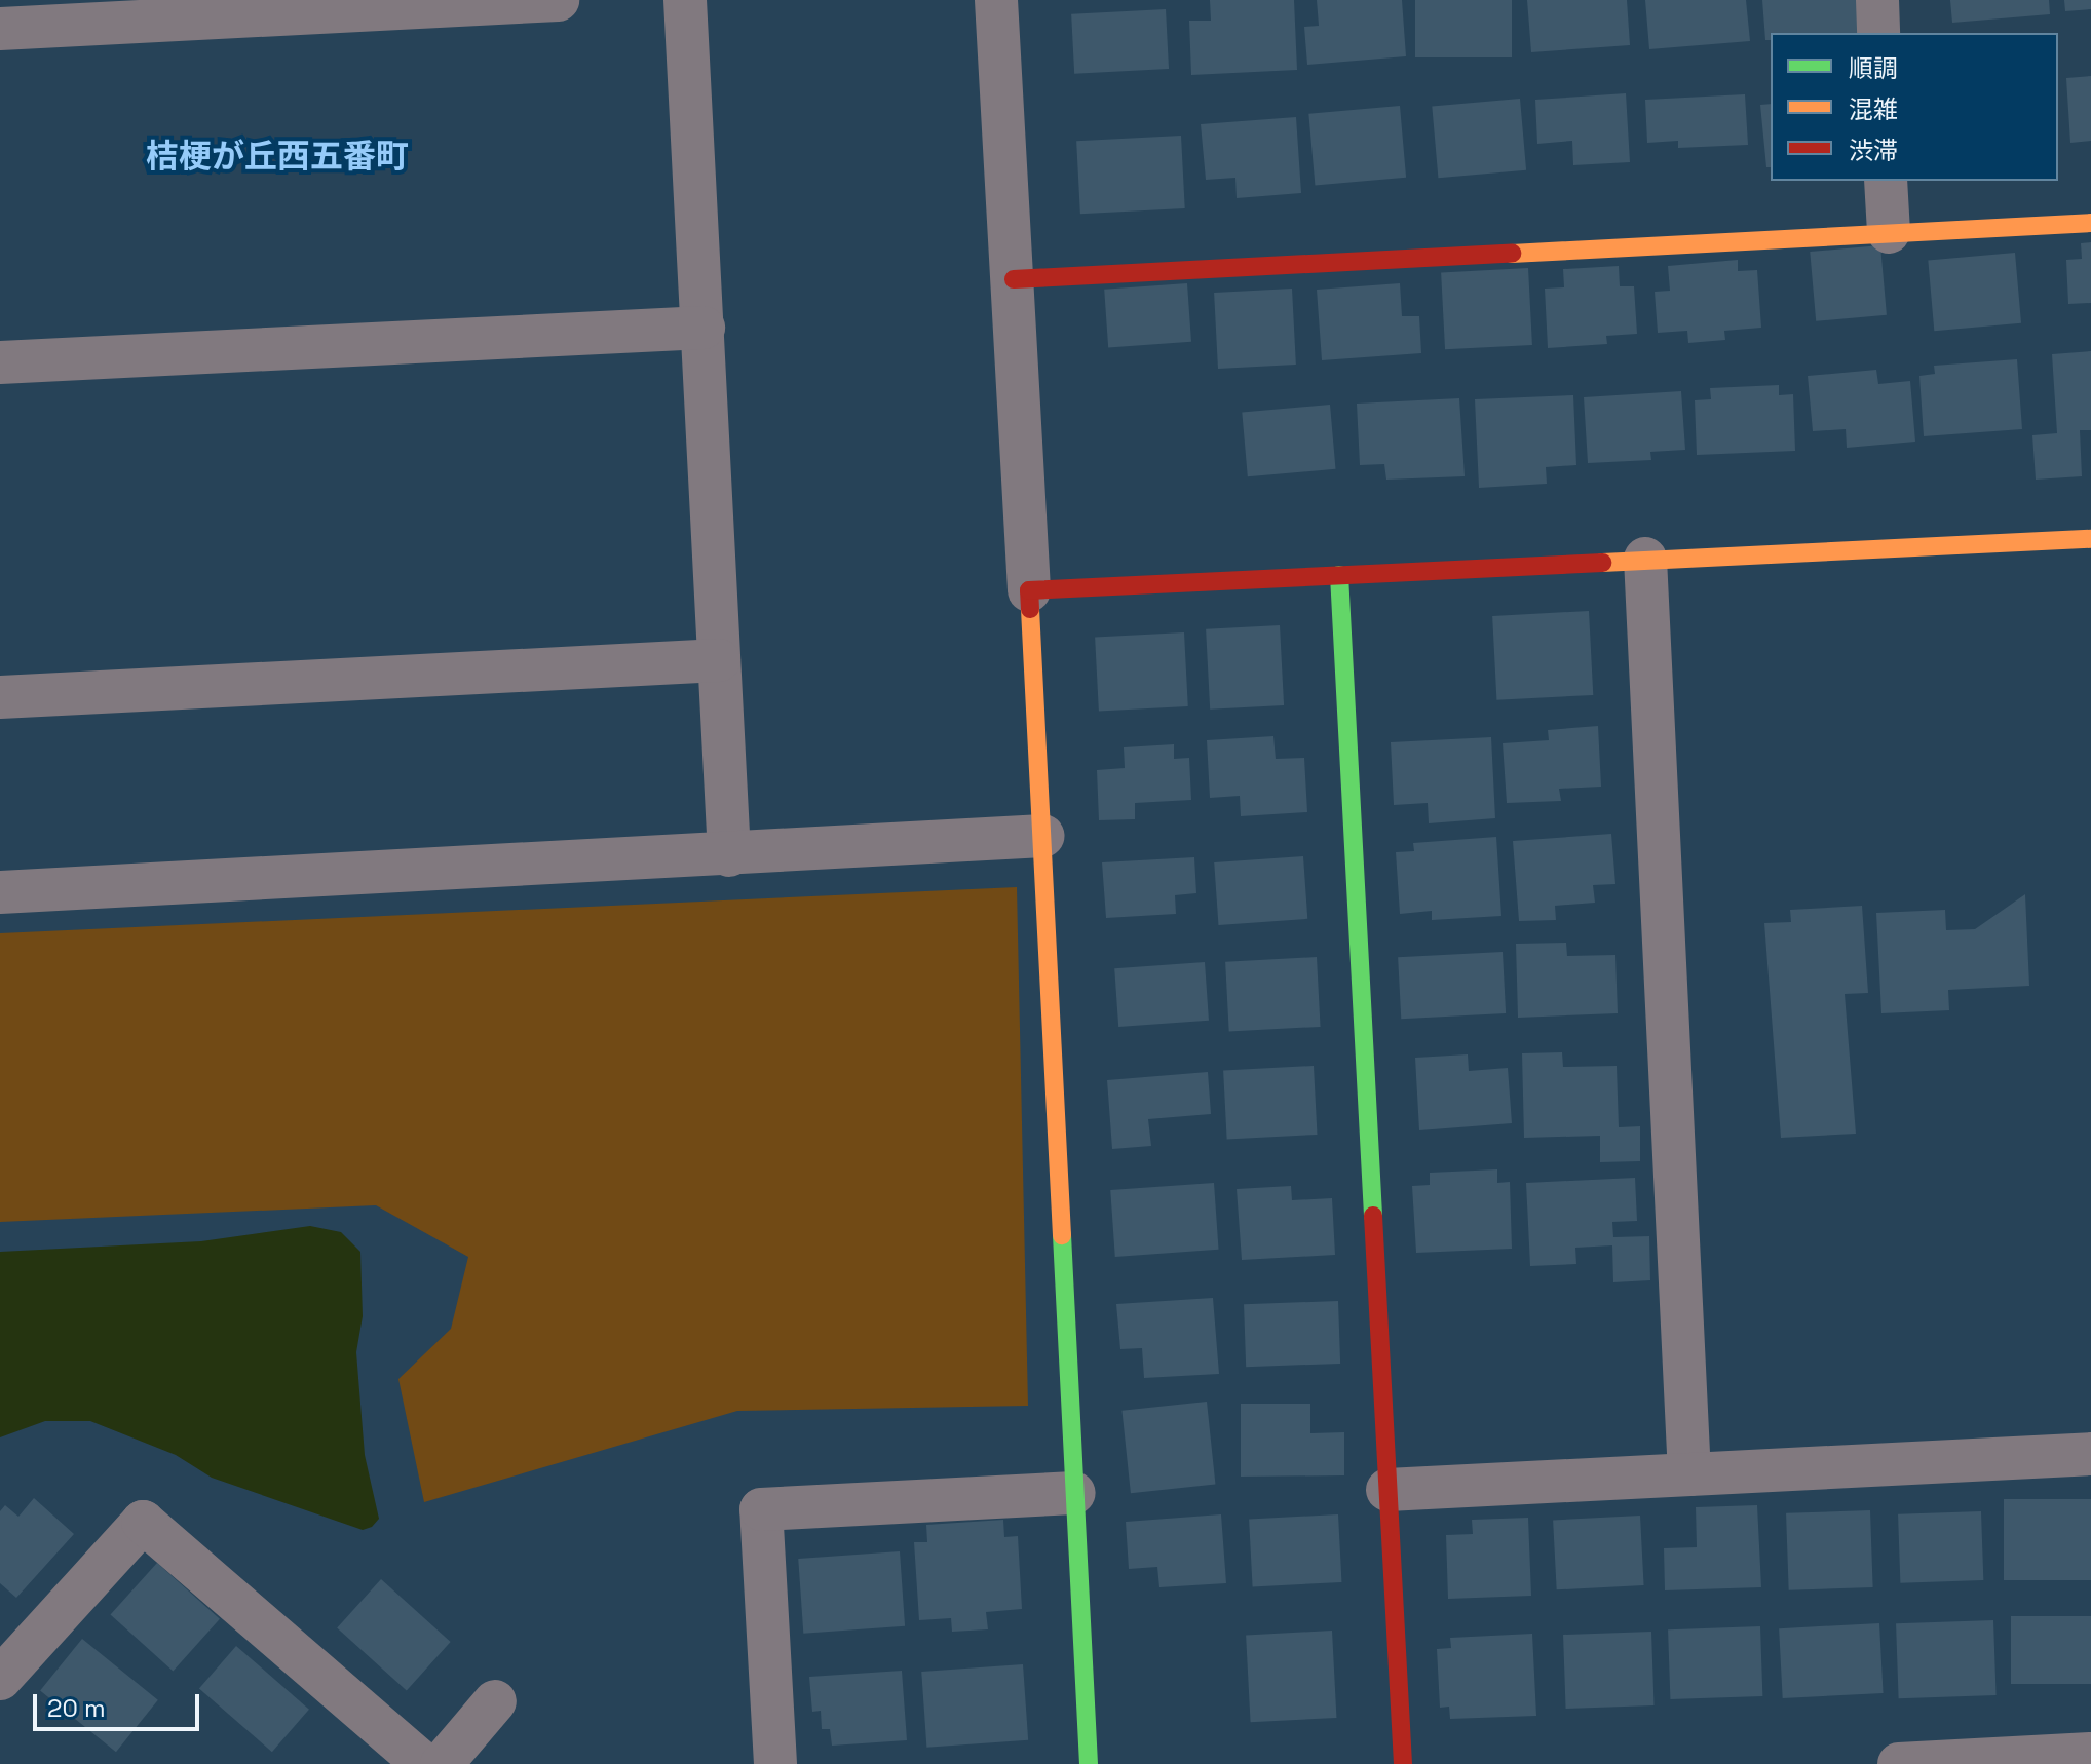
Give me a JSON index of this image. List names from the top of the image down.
{
  "districts": ["桔梗が丘西五番町"],
  "legend": ["順調", "混雑", "渋滞"],
  "scale_bar": "20 m"
}
